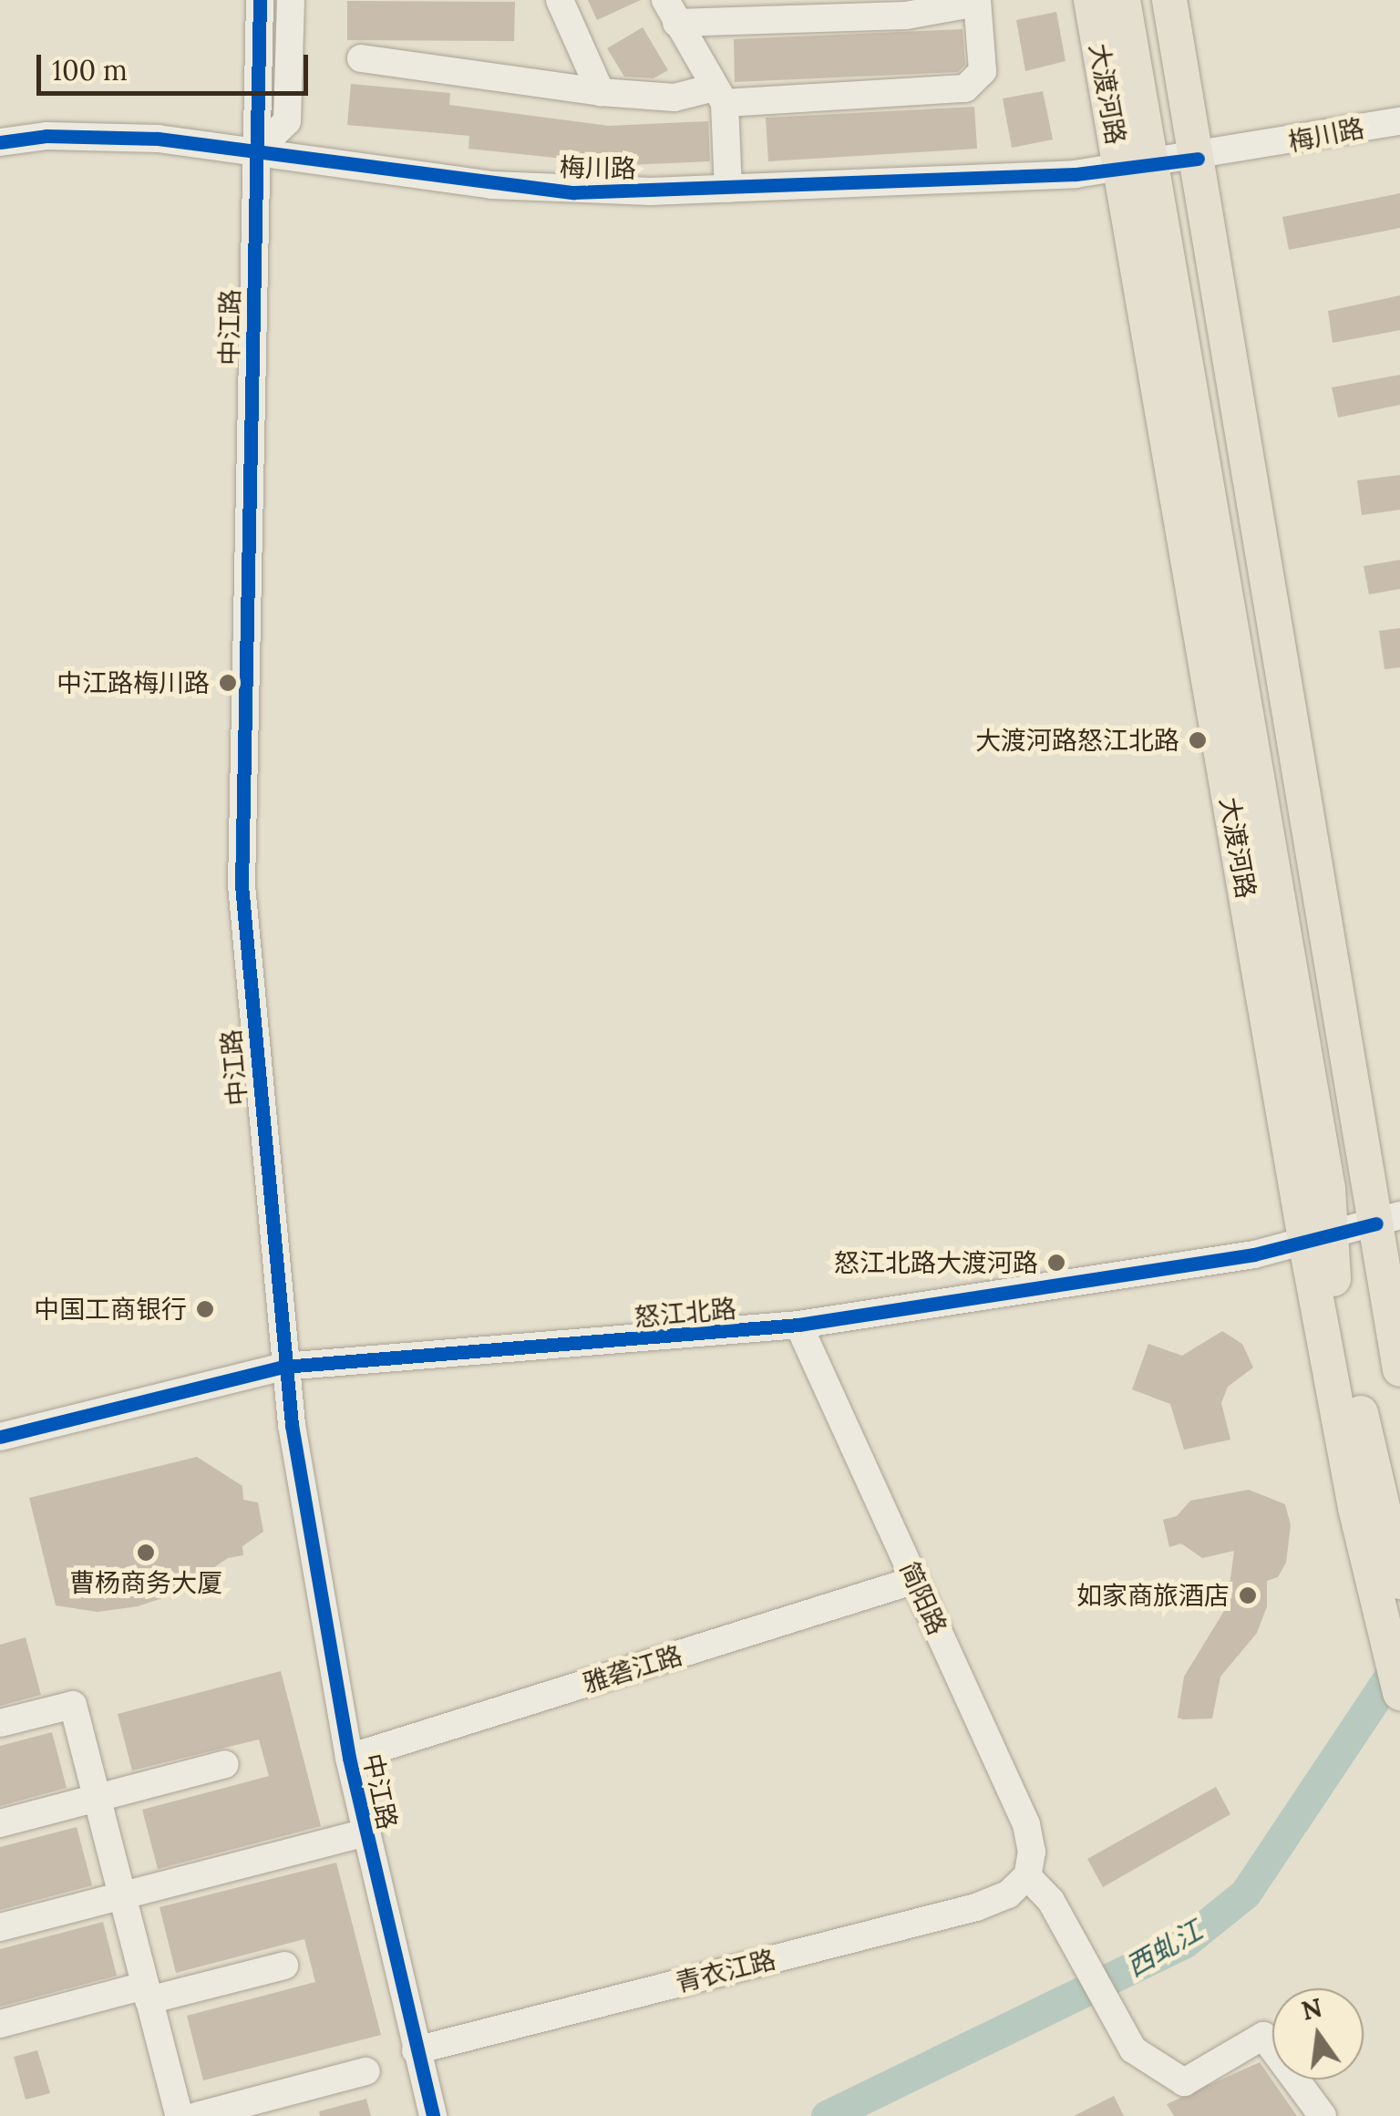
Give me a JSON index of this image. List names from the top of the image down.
{
  "streets": {
    "main road": ["大渡河路"],
    "street": [
      "梅川路",
      "中江路",
      "怒江北路",
      "简阳路",
      "雅砻江路",
      "青衣江路"
    ]
  },
  "crossings": [
    ["大渡河路", "梅川路"],
    ["大渡河路", "怒江北路"],
    ["梅川路", "中江路"],
    ["中江路", "怒江北路"],
    ["中江路", "雅砻江路"],
    ["中江路", "青衣江路"],
    ["怒江北路", "简阳路"],
    ["简阳路", "雅砻江路"],
    ["简阳路", "青衣江路"]
  ],
  "water": ["西虬江"],
  "places": [
    "中江路梅川路",
    "大渡河路怒江北路",
    "怒江北路大渡河路",
    "中国工商银行",
    "曹杨商务大厦",
    "如家商旅酒店"
  ],
  "scale_bar": "100 m",
  "north": "top"
}
